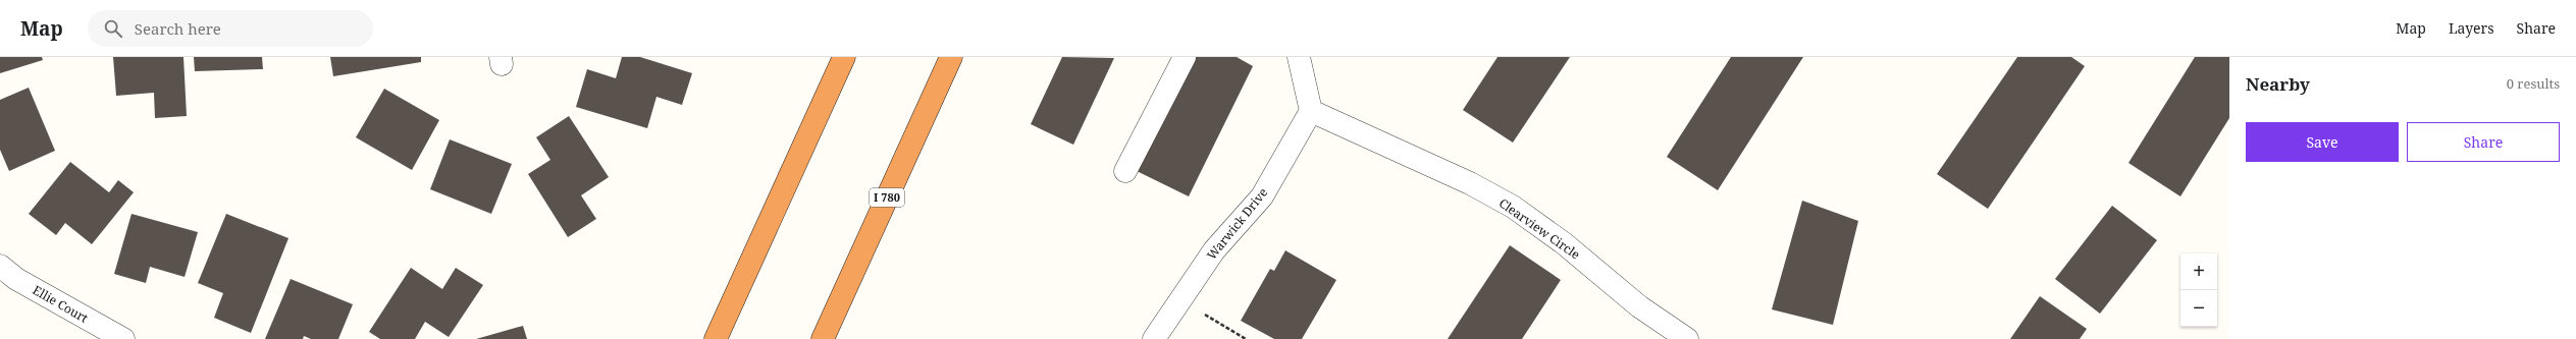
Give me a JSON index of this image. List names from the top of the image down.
{
  "streets": {
    "highway": ["I 780"],
    "street": ["Warwick Drive", "Clearview Circle", "Ellie Court"]
  },
  "crossings": [
    ["Warwick Drive", "Clearview Circle"]
  ],
  "page": {
    "header": "Map",
    "search": "Search here",
    "nav": ["Map", "Layers", "Share"],
    "heading": ["Nearby", "0 results"],
    "buttons": ["Save", "Share"],
    "map_buttons": ["+", "−"]
  }
}
